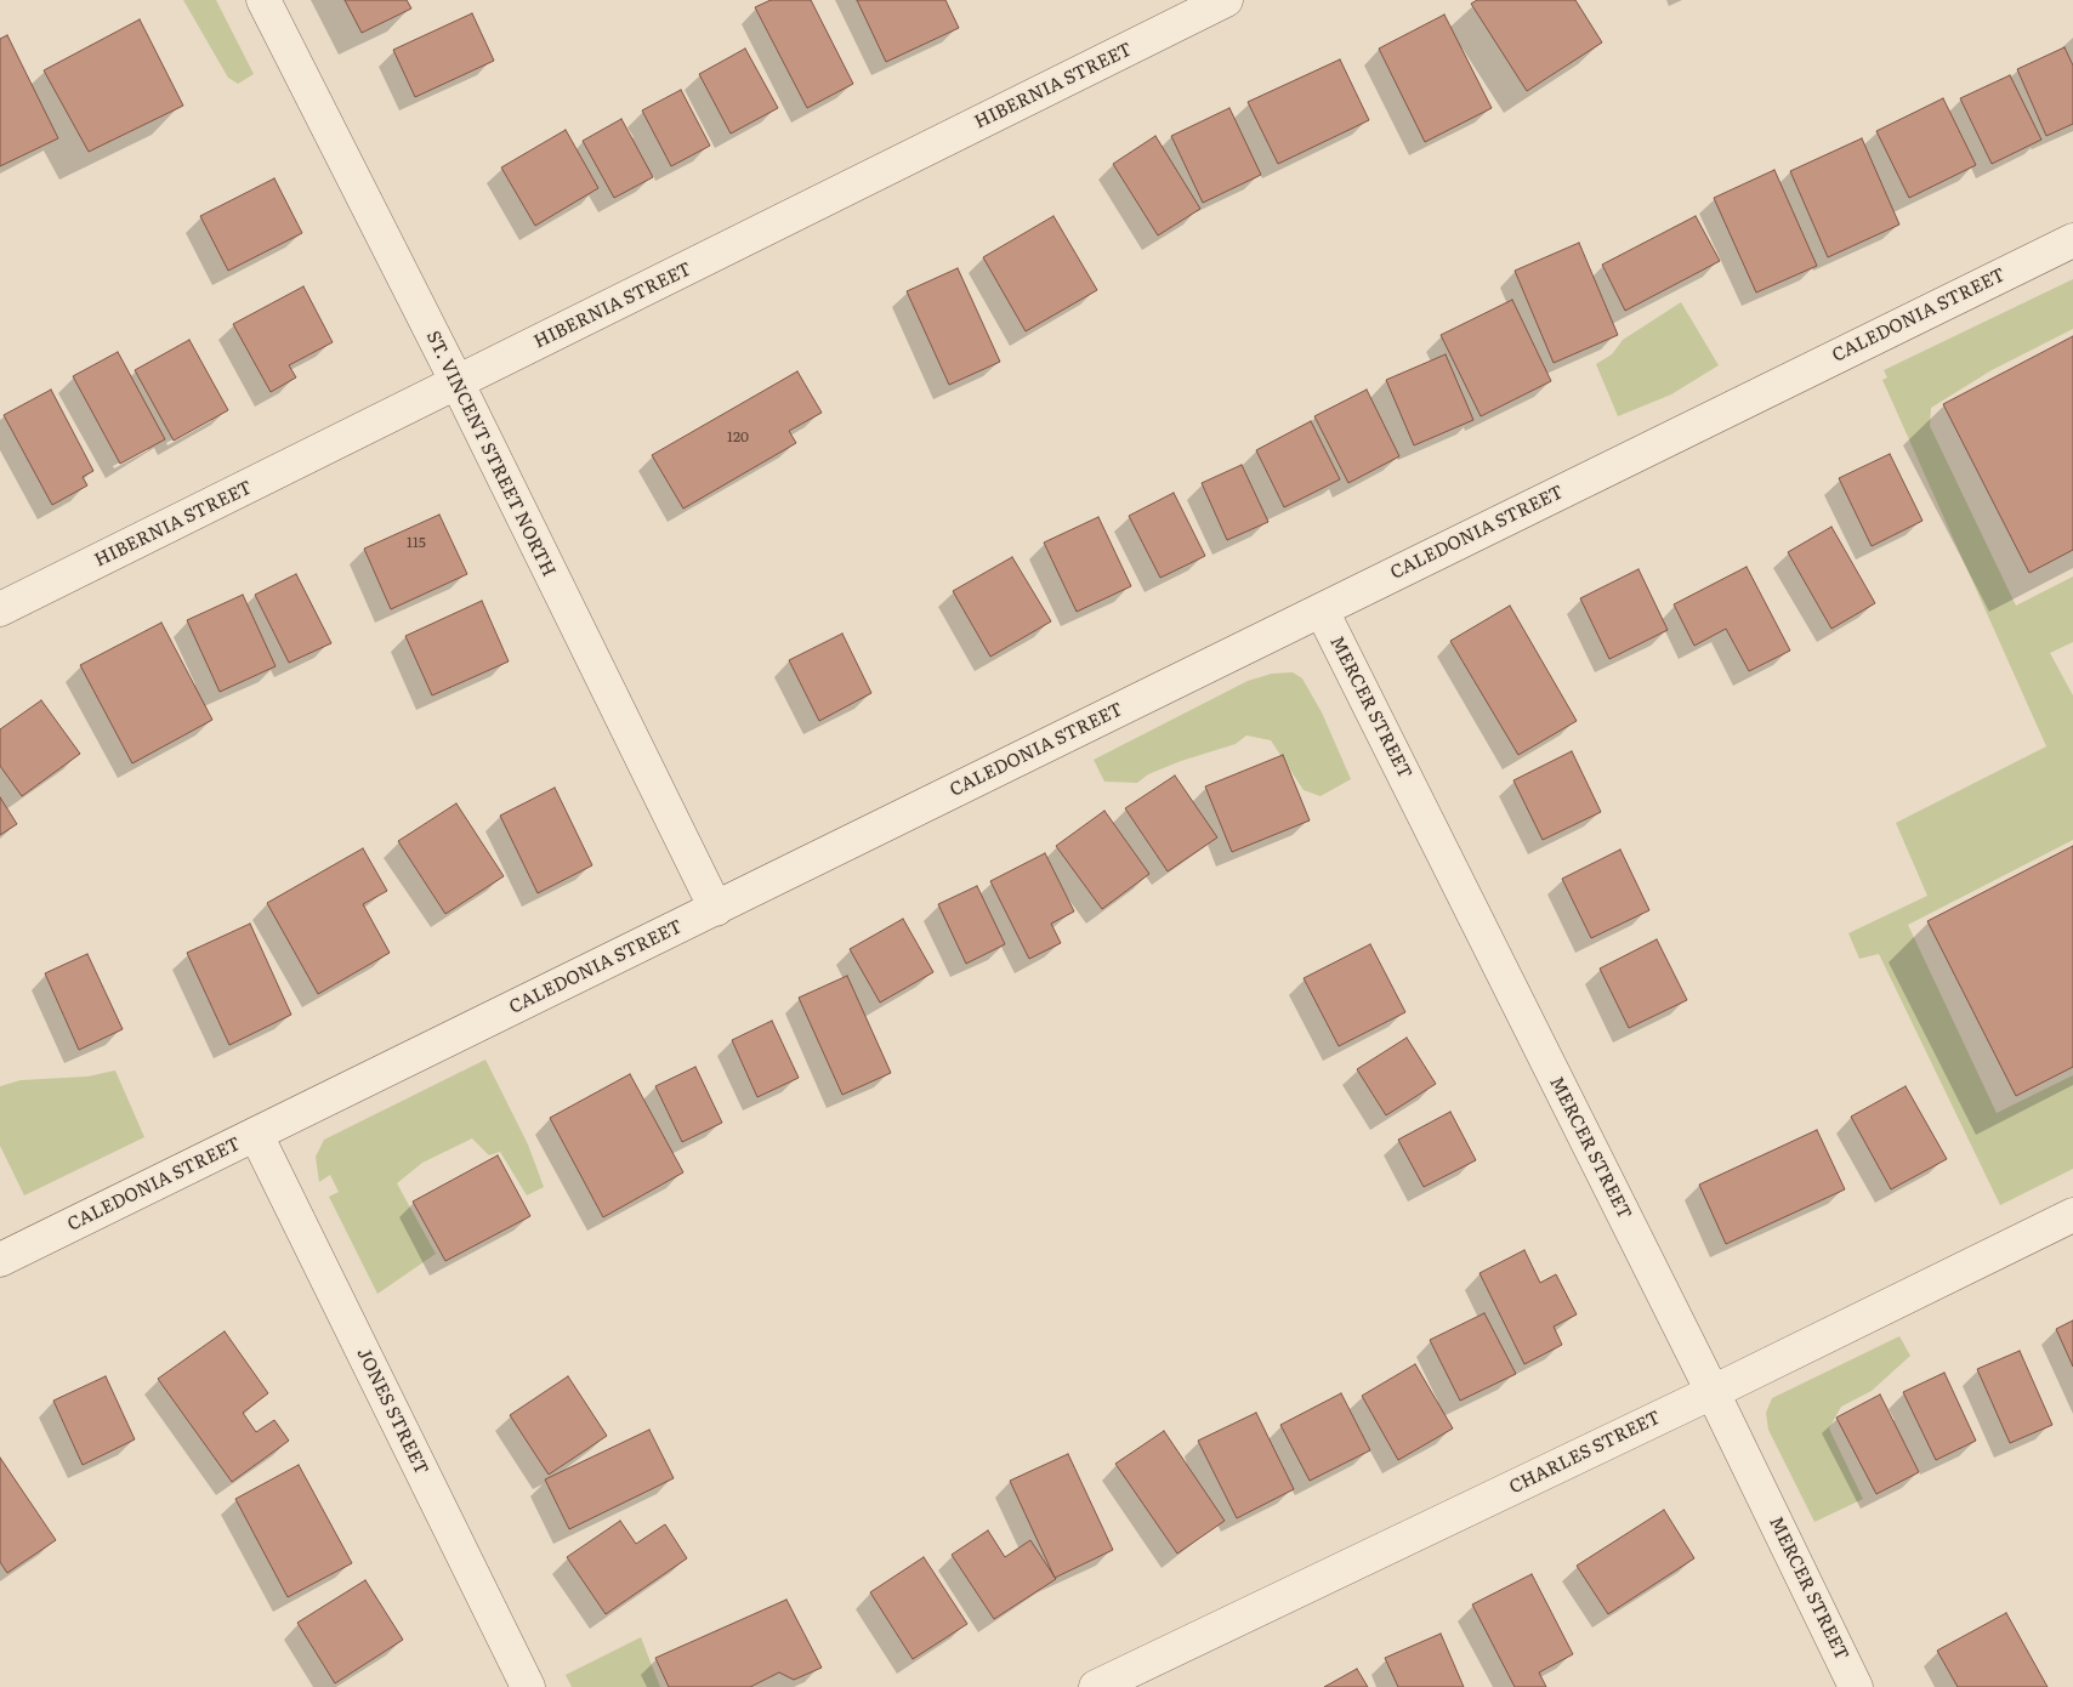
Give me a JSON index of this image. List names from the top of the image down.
{
  "streets": {
    "street": [
      "HIBERNIA STREET",
      "CALEDONIA STREET",
      "ST. VINCENT STREET NORTH",
      "MERCER STREET",
      "JONES STREET",
      "CHARLES STREET"
    ]
  },
  "crossings": [
    ["HIBERNIA STREET", "ST. VINCENT STREET NORTH"],
    ["CALEDONIA STREET", "ST. VINCENT STREET NORTH"],
    ["CALEDONIA STREET", "MERCER STREET"],
    ["CALEDONIA STREET", "JONES STREET"],
    ["MERCER STREET", "CHARLES STREET"]
  ],
  "house_numbers": ["120", "115"]
}
